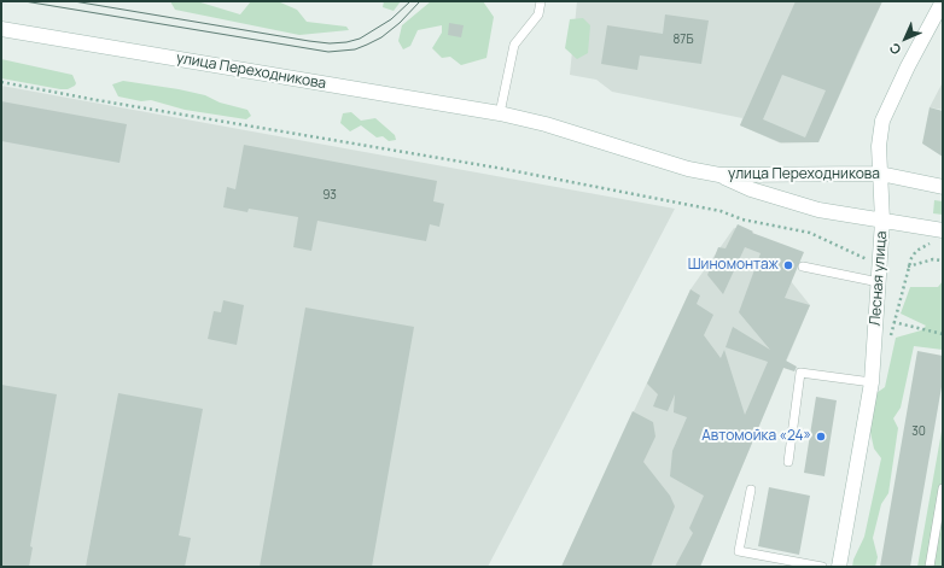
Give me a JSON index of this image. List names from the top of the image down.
{
  "streets": {
    "main road": ["улица Переходникова", "Лесная улица"]
  },
  "crossings": [
    ["улица Переходникова", "Лесная улица"]
  ],
  "places": ["Шиномонтаж", "Автомойка «24»"],
  "house_numbers": ["87Б", "93", "30"],
  "north": "bottom left"
}
